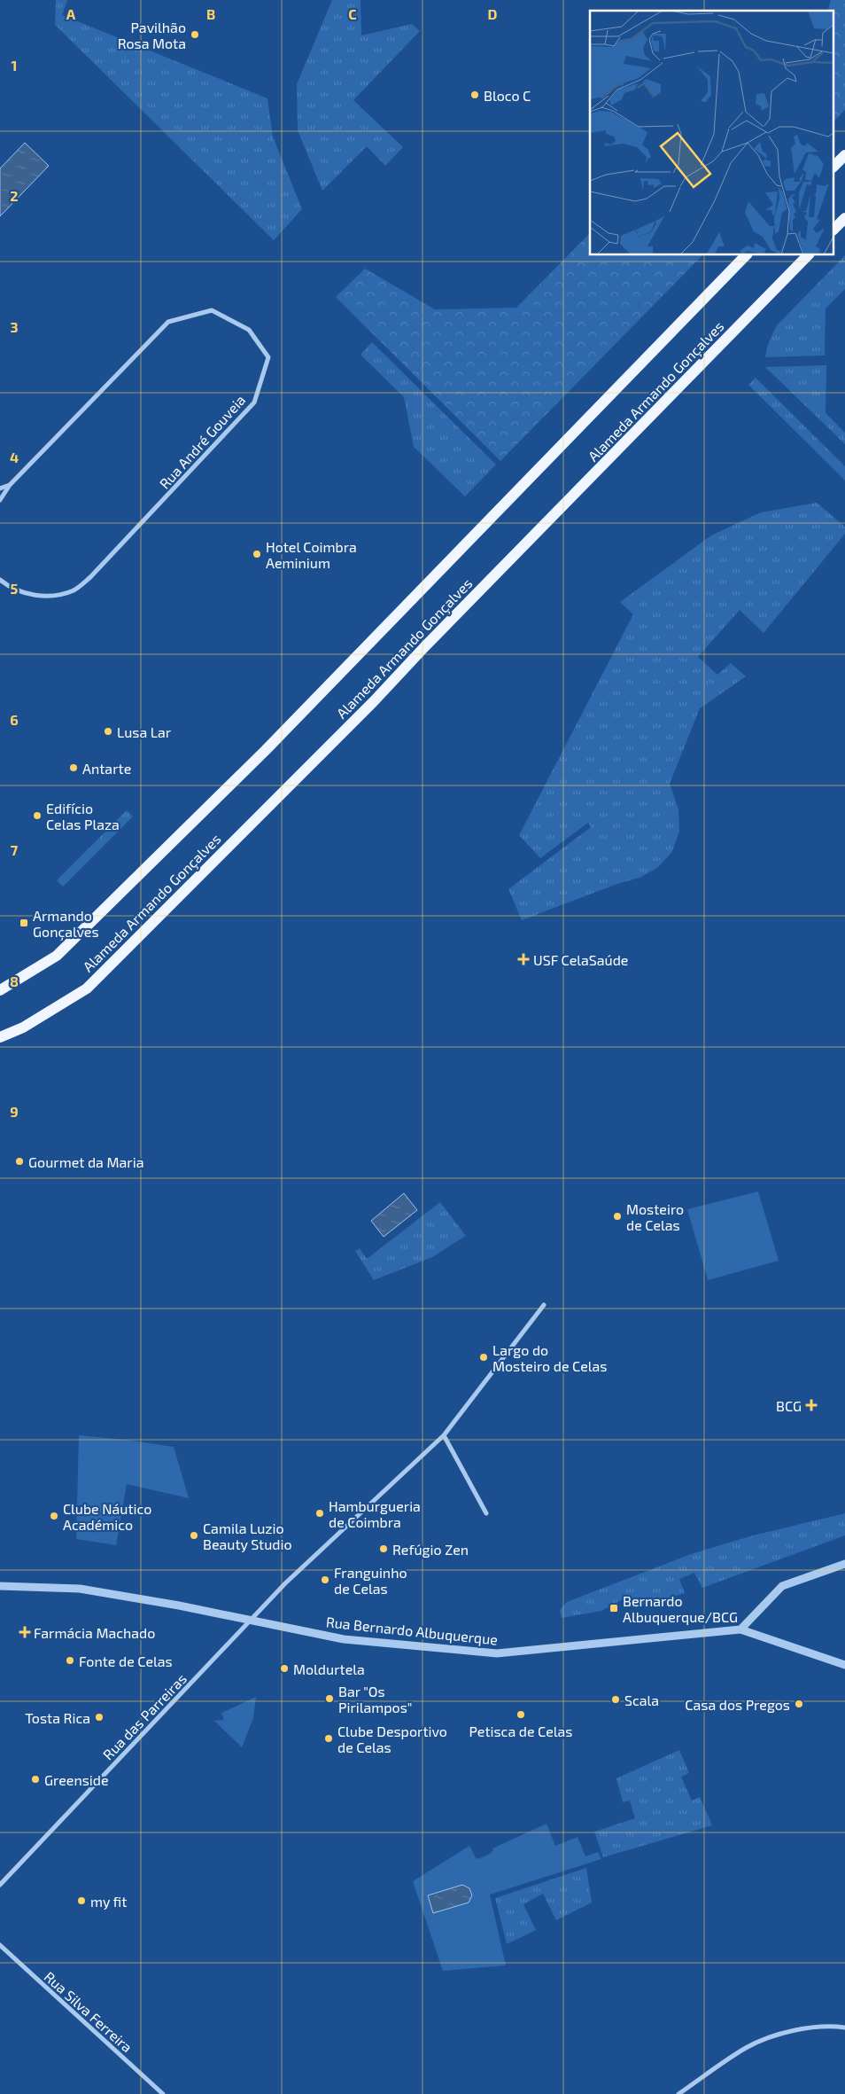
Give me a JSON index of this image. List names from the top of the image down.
{
  "streets": {
    "main road": ["Alameda Armando Gonçalves"],
    "street": [
      "Rua André Gouveia",
      "Rua Bernardo Albuquerque",
      "Rua das Parreiras",
      "Rua Silva Ferreira"
    ]
  },
  "crossings": [
    ["Rua Bernardo Albuquerque", "Rua das Parreiras"]
  ],
  "places": {
    "other": [
      "Pavilhão Rosa Mota",
      "Bloco C",
      "Hotel Coimbra Aeminium",
      "Lusa Lar",
      "Antarte",
      "Edifício Celas Plaza",
      "Gourmet da Maria",
      "Mosteiro de Celas",
      "Largo do Mosteiro de Celas",
      "Hamburgueria de Coimbra",
      "Clube Náutico Académico",
      "Camila Luzio Beauty Studio",
      "Refúgio Zen",
      "Franguinho de Celas",
      "Fonte de Celas",
      "Moldurtela",
      "Bar \"Os Pirilampos\"",
      "Scala",
      "Casa dos Pregos",
      "Petisca de Celas",
      "Tosta Rica",
      "Clube Desportivo de Celas",
      "Greenside",
      "my fit"
    ],
    "transit": ["Armando Gonçalves", "Bernardo Albuquerque/BCG"],
    "health": ["USF CelaSaúde", "BCG", "Farmácia Machado"]
  },
  "grid": {
    "columns": [
      "A",
      "B",
      "C",
      "D"
    ],
    "rows": [
      "1",
      "2",
      "3",
      "4",
      "5",
      "6",
      "7",
      "8",
      "9"
    ]
  }
}
